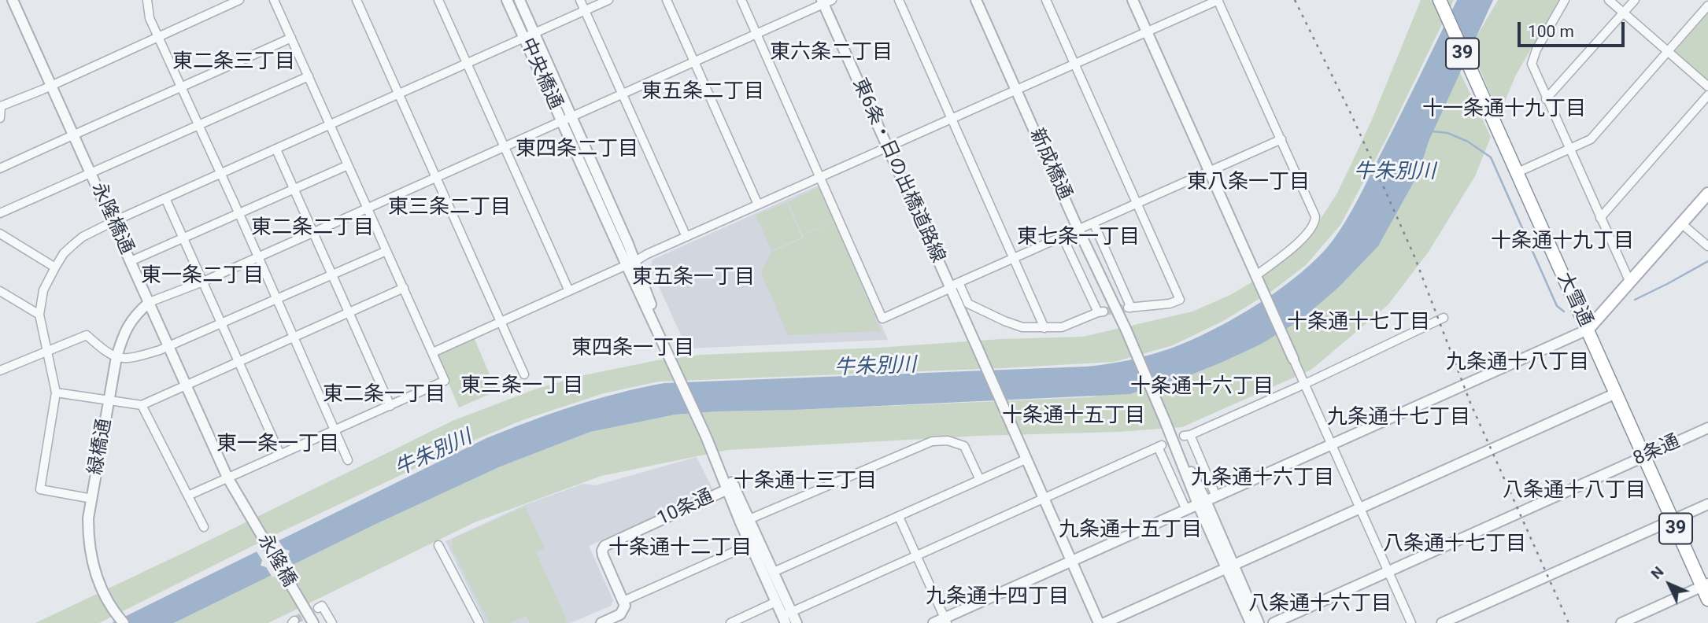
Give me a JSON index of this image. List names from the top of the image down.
{
  "streets": {
    "highway": ["39", "大雪通"],
    "street": [
      "中央橋通",
      "新成橋通",
      "東6条・日の出橋道路線",
      "永隆橋通",
      "緑橋通",
      "8条通",
      "10条通",
      "永隆橋"
    ]
  },
  "crossings": [
    ["中央橋通", "10条通"],
    ["永隆橋通", "緑橋通"],
    ["永隆橋通", "永隆橋"],
    ["大雪通", "8条通"]
  ],
  "districts": [
    "東六条二丁目",
    "東二条三丁目",
    "東五条二丁目",
    "十一条通十九丁目",
    "東四条二丁目",
    "東八条一丁目",
    "東三条二丁目",
    "東二条二丁目",
    "東七条一丁目",
    "十条通十九丁目",
    "東一条二丁目",
    "東五条一丁目",
    "十条通十七丁目",
    "東四条一丁目",
    "九条通十八丁目",
    "東三条一丁目",
    "十条通十六丁目",
    "東二条一丁目",
    "十条通十五丁目",
    "九条通十七丁目",
    "東一条一丁目",
    "九条通十六丁目",
    "十条通十三丁目",
    "八条通十八丁目",
    "九条通十五丁目",
    "八条通十七丁目",
    "十条通十二丁目",
    "九条通十四丁目",
    "八条通十六丁目"
  ],
  "water": ["牛朱別川"],
  "scale_bar": "100 m",
  "north": "top left"
}
